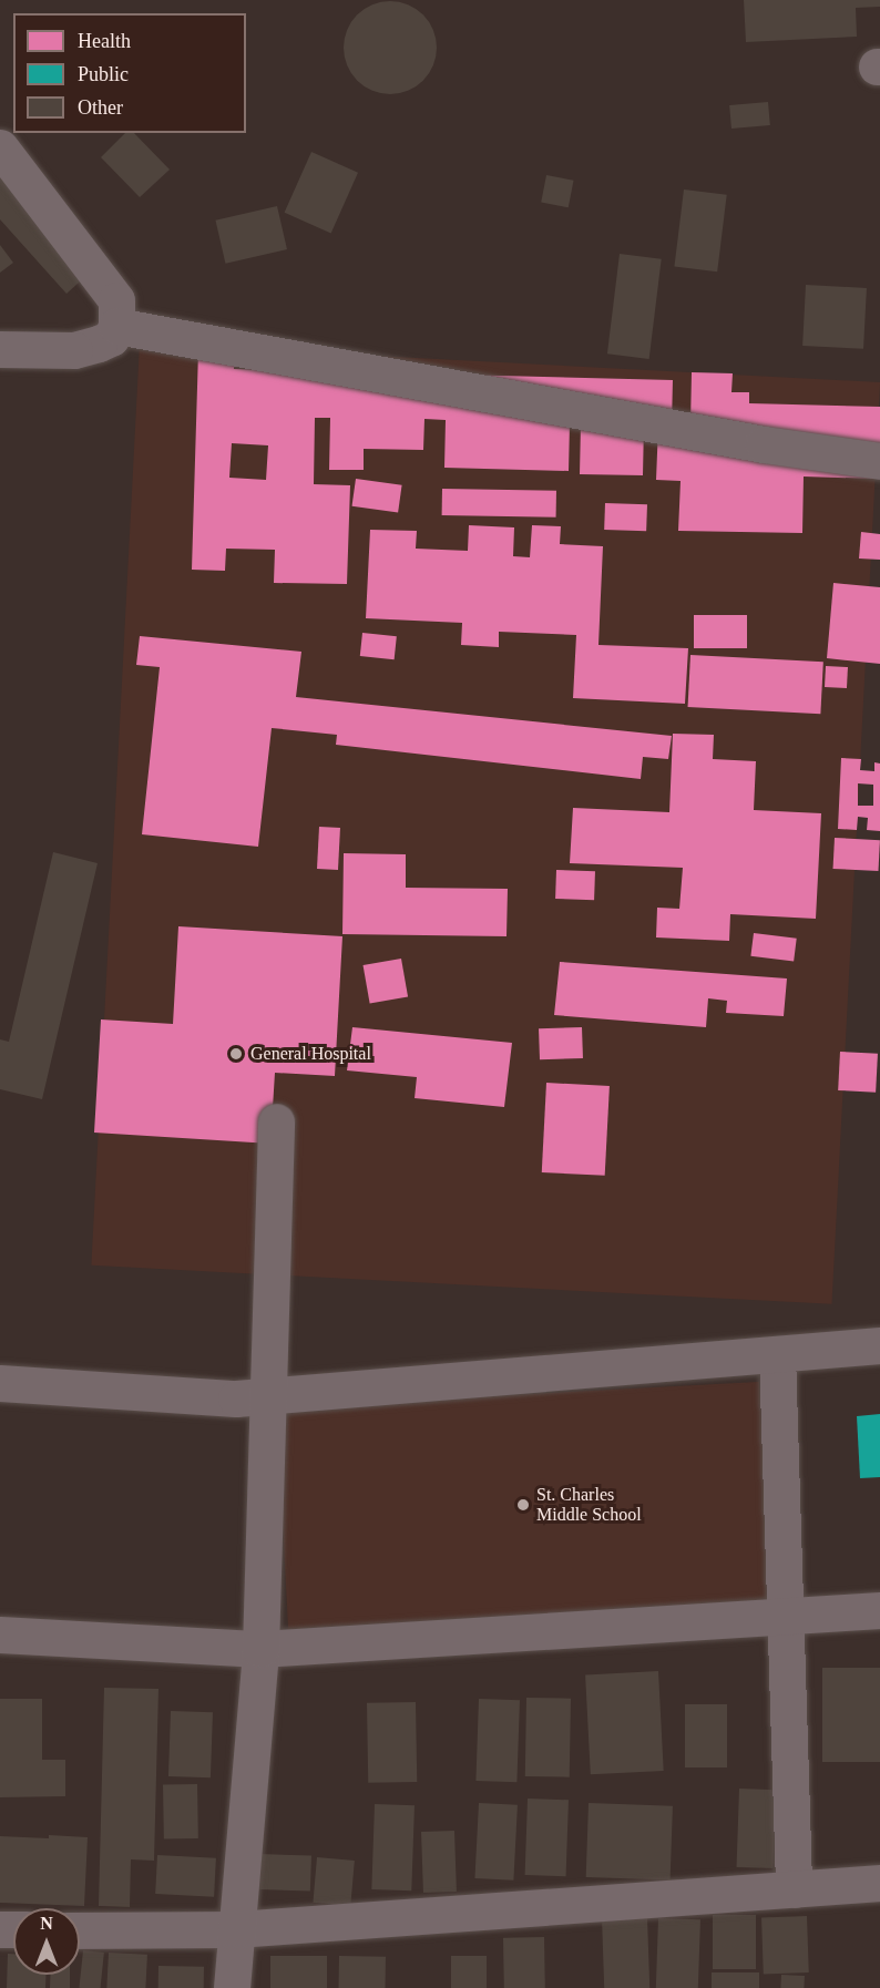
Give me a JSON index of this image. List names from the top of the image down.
{
  "places": ["General Hospital", "St. Charles Middle School"],
  "legend": ["Health", "Public", "Other"],
  "north": "top"
}
